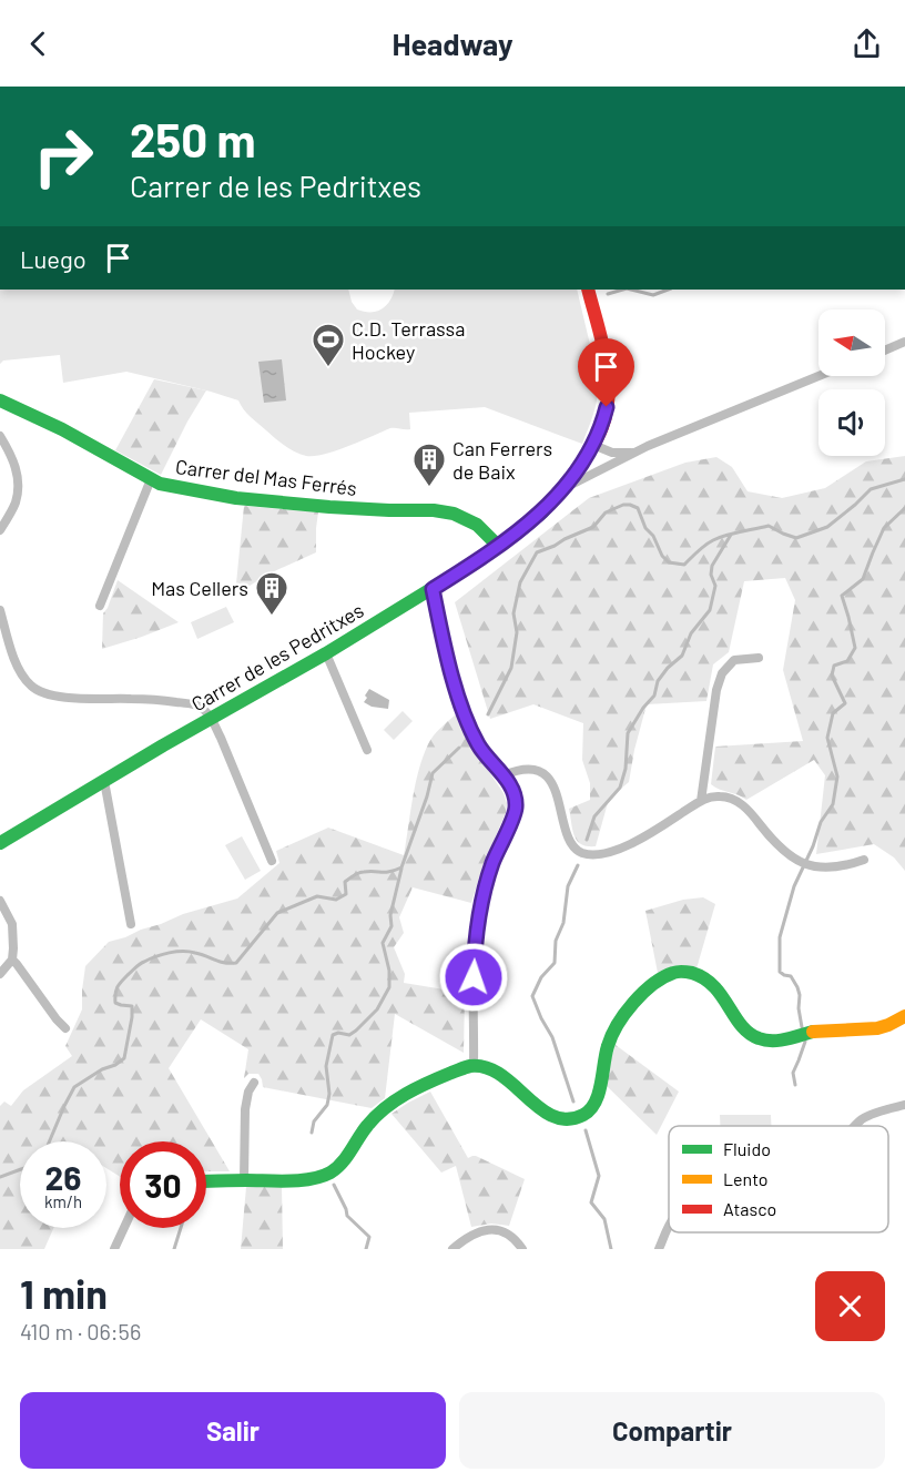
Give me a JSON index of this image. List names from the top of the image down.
{
  "streets": {
    "street": ["Carrer del Mas Ferrés", "Carrer de les Pedritxes"]
  },
  "crossings": [
    ["Carrer del Mas Ferrés", "Carrer de les Pedritxes"]
  ],
  "places": {
    "sports": ["C.D. Terrassa Hockey"],
    "building": ["Can Ferrers de Baix", "Mas Cellers"]
  },
  "legend": ["Fluido", "Lento", "Atasco"],
  "north": "left",
  "page": {
    "header": "Headway",
    "turn": ["250 m", "Carrer de les Pedritxes"],
    "then": "Luego",
    "speed": "26 km/h",
    "limit": "30",
    "heading": ["1 min", "410 m · 06:56"],
    "buttons": ["Salir", "Compartir"]
  }
}
